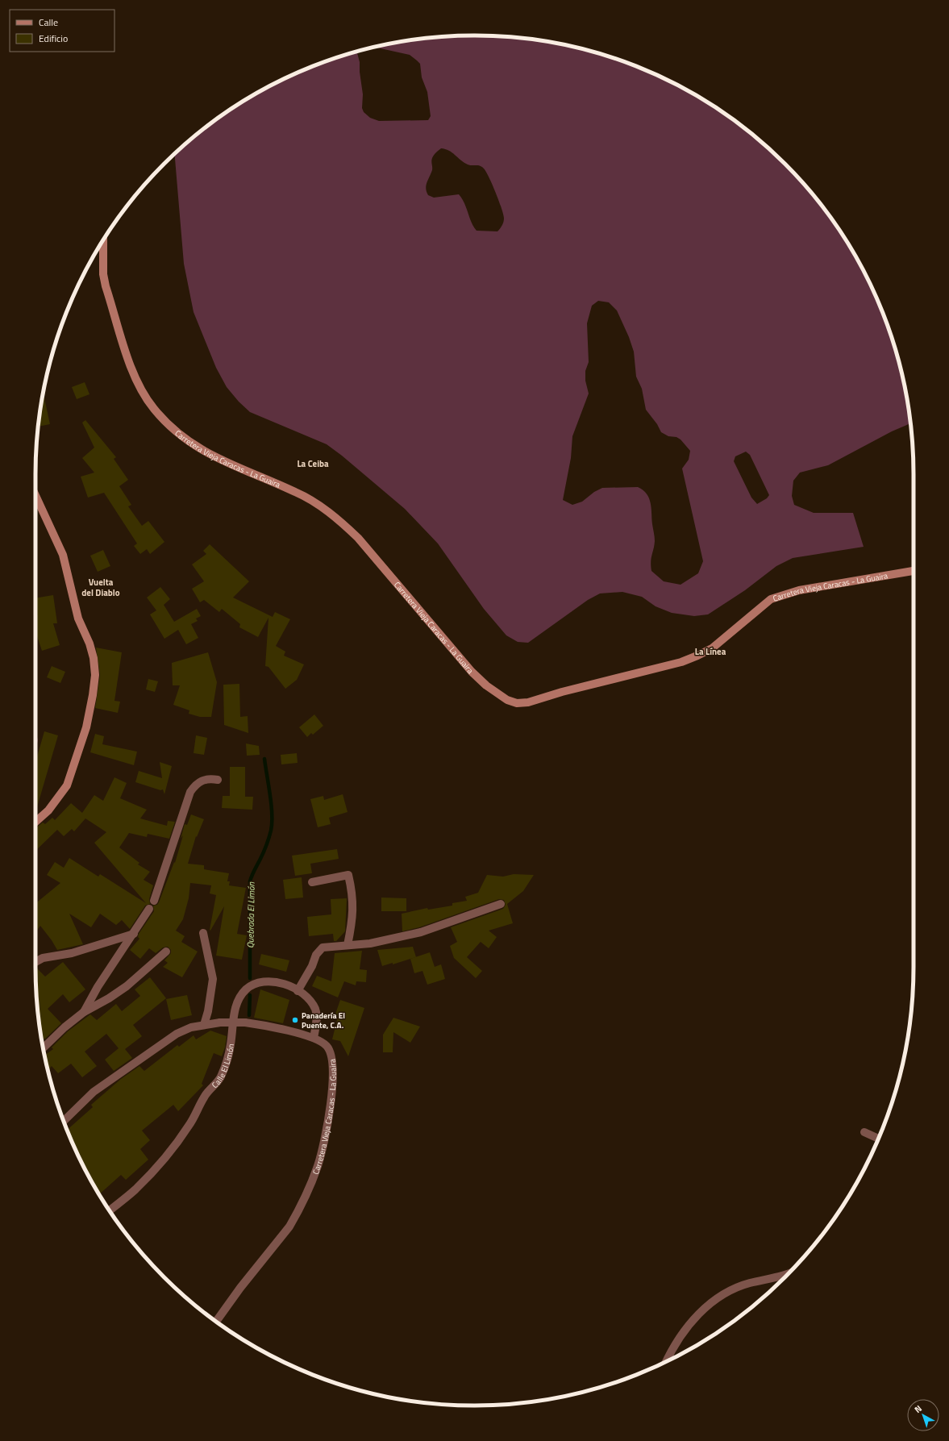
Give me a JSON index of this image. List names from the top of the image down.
{
  "streets": {
    "main road": ["Carretera Vieja Caracas - La Guaira"],
    "street": ["Calle El Limón"]
  },
  "crossings": [
    ["Carretera Vieja Caracas - La Guaira", "Calle El Limón"]
  ],
  "districts": ["La Ceiba", "Vuelta del Diablo", "La Línea"],
  "water": ["Quebrada El Limón"],
  "places": ["Panadería El Puente, C.A."],
  "legend": ["Calle", "Edificio"],
  "north": "top left"
}
